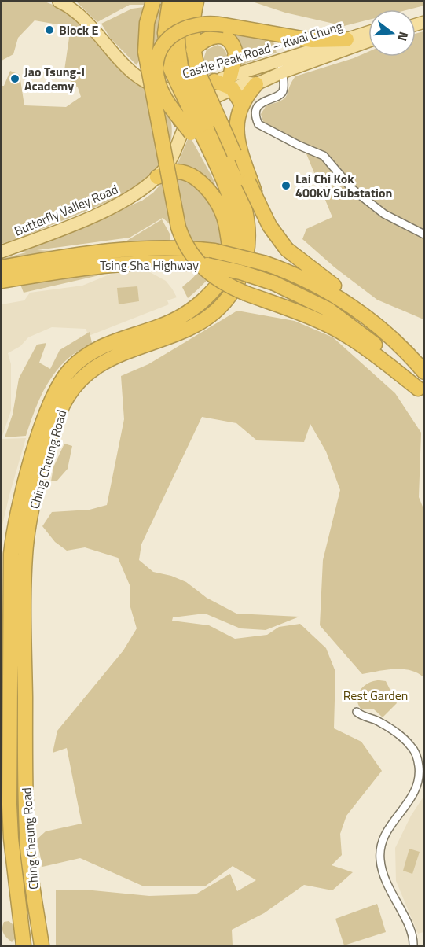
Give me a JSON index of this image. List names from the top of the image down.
{
  "streets": {
    "highway": ["Tsing Sha Highway", "Ching Cheung Road"],
    "main road": ["Castle Peak Road – Kwai Chung", "Butterfly Valley Road"]
  },
  "crossings": [
    ["Castle Peak Road – Kwai Chung", "Butterfly Valley Road"]
  ],
  "parks": ["Rest Garden"],
  "places": ["Block E", "Jao Tsung-I Academy", "Lai Chi Kok 400kV Substation"],
  "north": "right"
}
